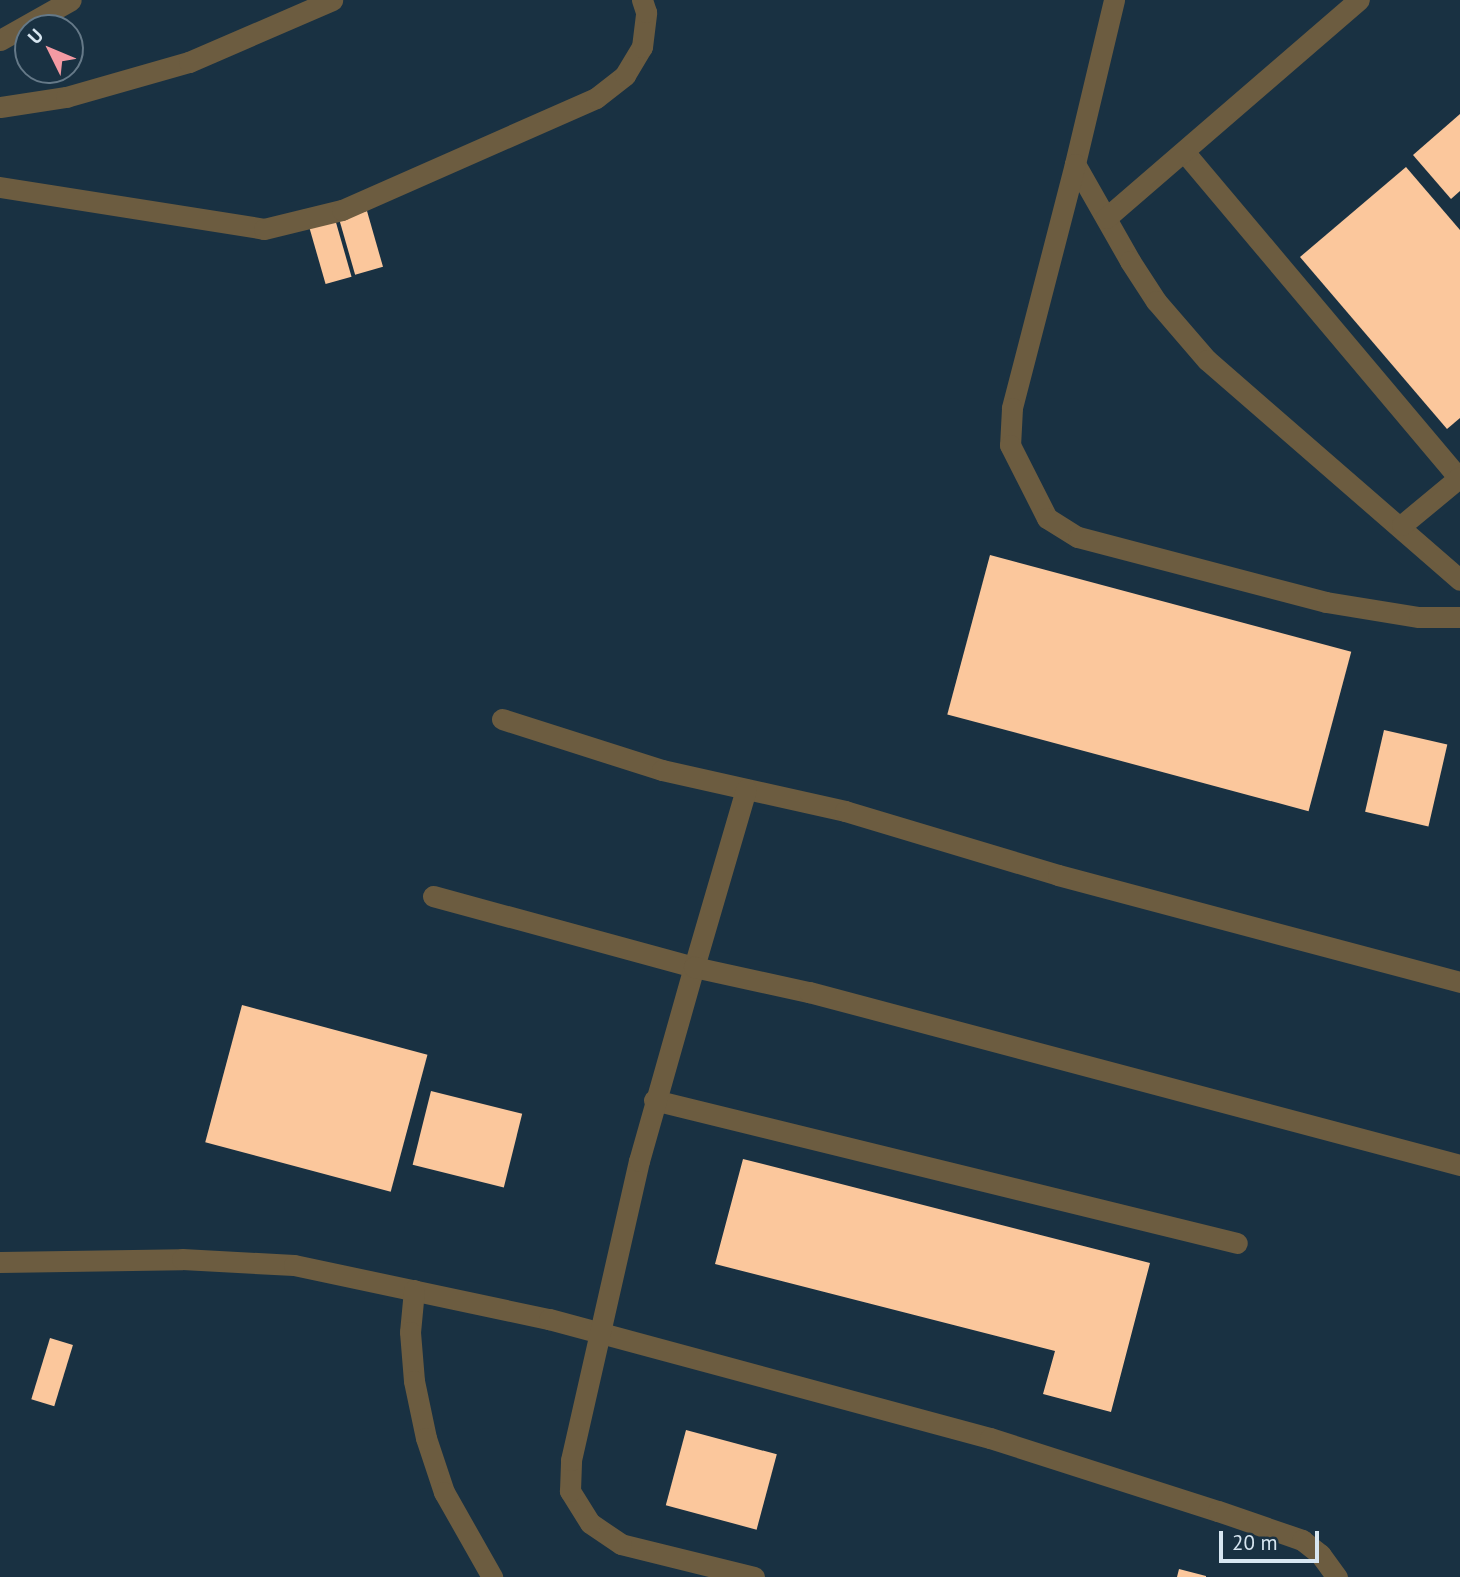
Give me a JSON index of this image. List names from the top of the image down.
{
  "scale_bar": "20 m",
  "north": "top left"
}
